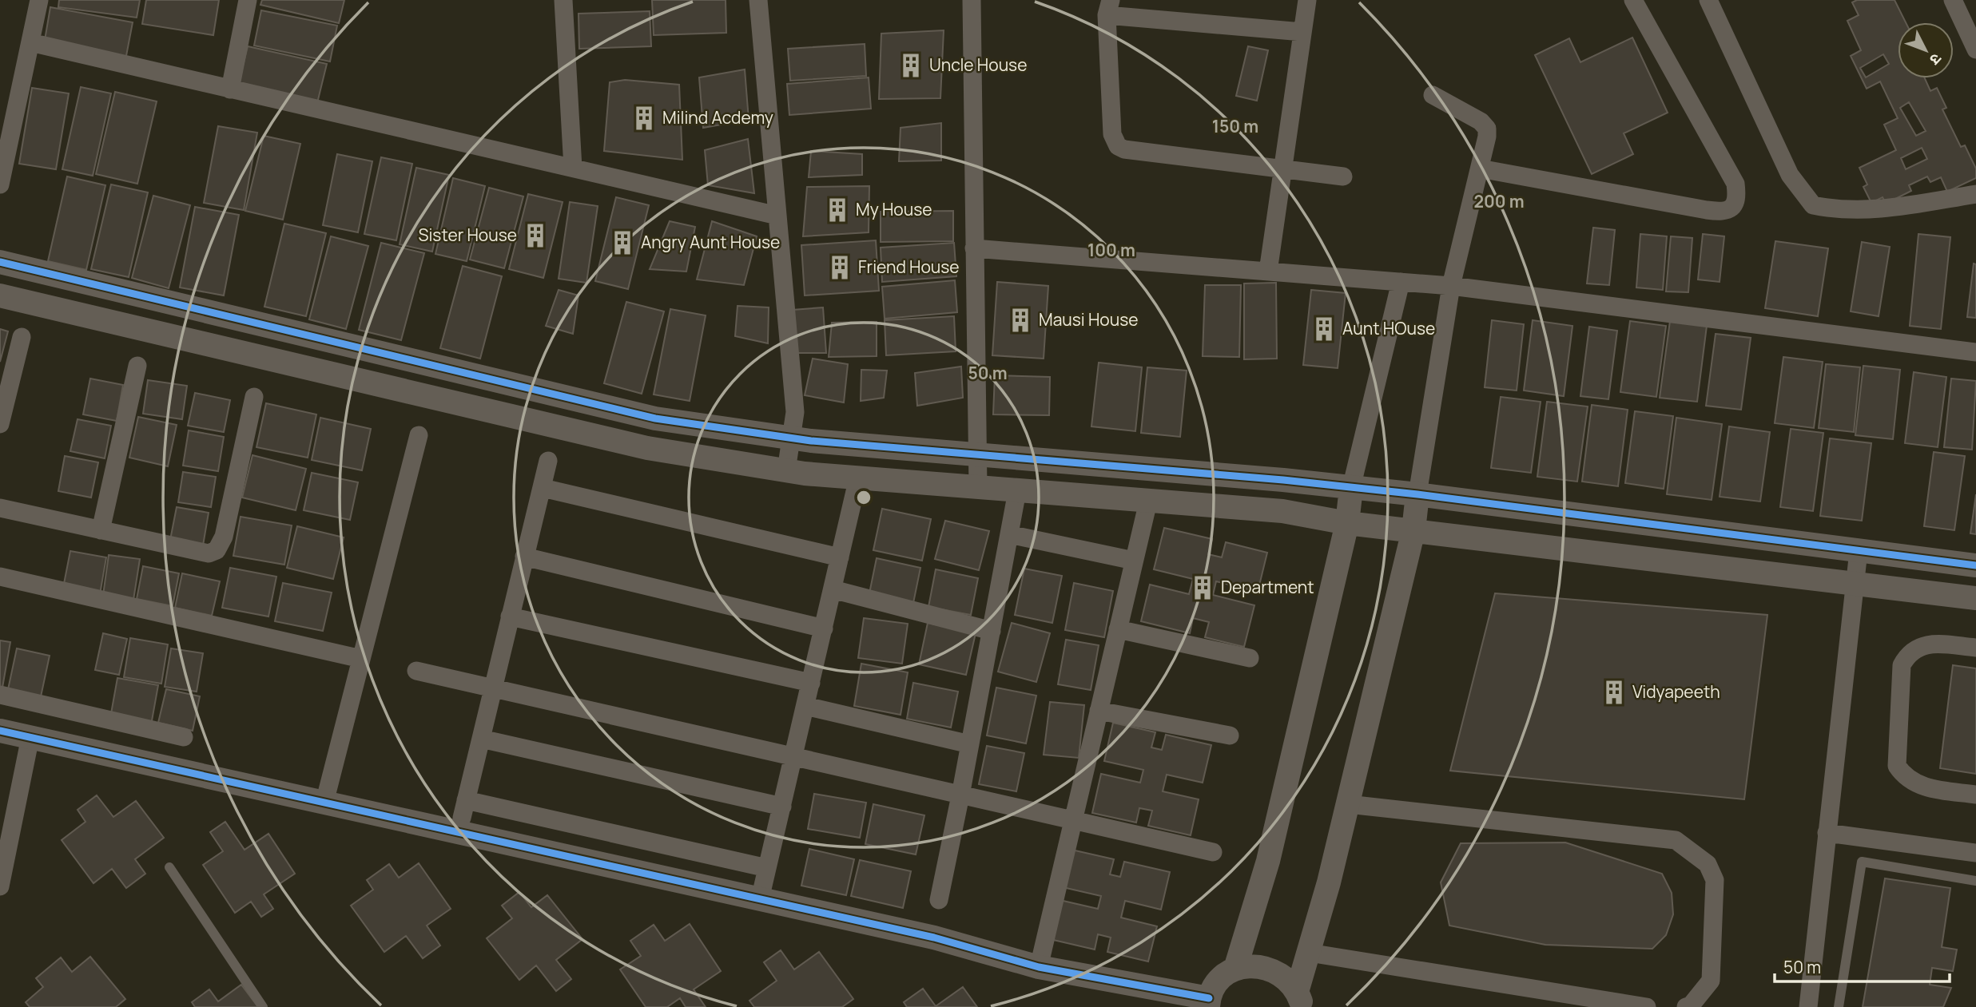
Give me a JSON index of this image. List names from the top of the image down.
{
  "places": {
    "building": [
      "Uncle House",
      "Milind Acdemy",
      "My House",
      "Sister House",
      "Angry Aunt House",
      "Friend House",
      "Mausi House",
      "Aunt HOuse",
      "Department",
      "Vidyapeeth"
    ]
  },
  "scale_bar": "50 m",
  "north": "bottom right",
  "rings": [
    "150 m",
    "200 m",
    "100 m",
    "50 m"
  ]
}
